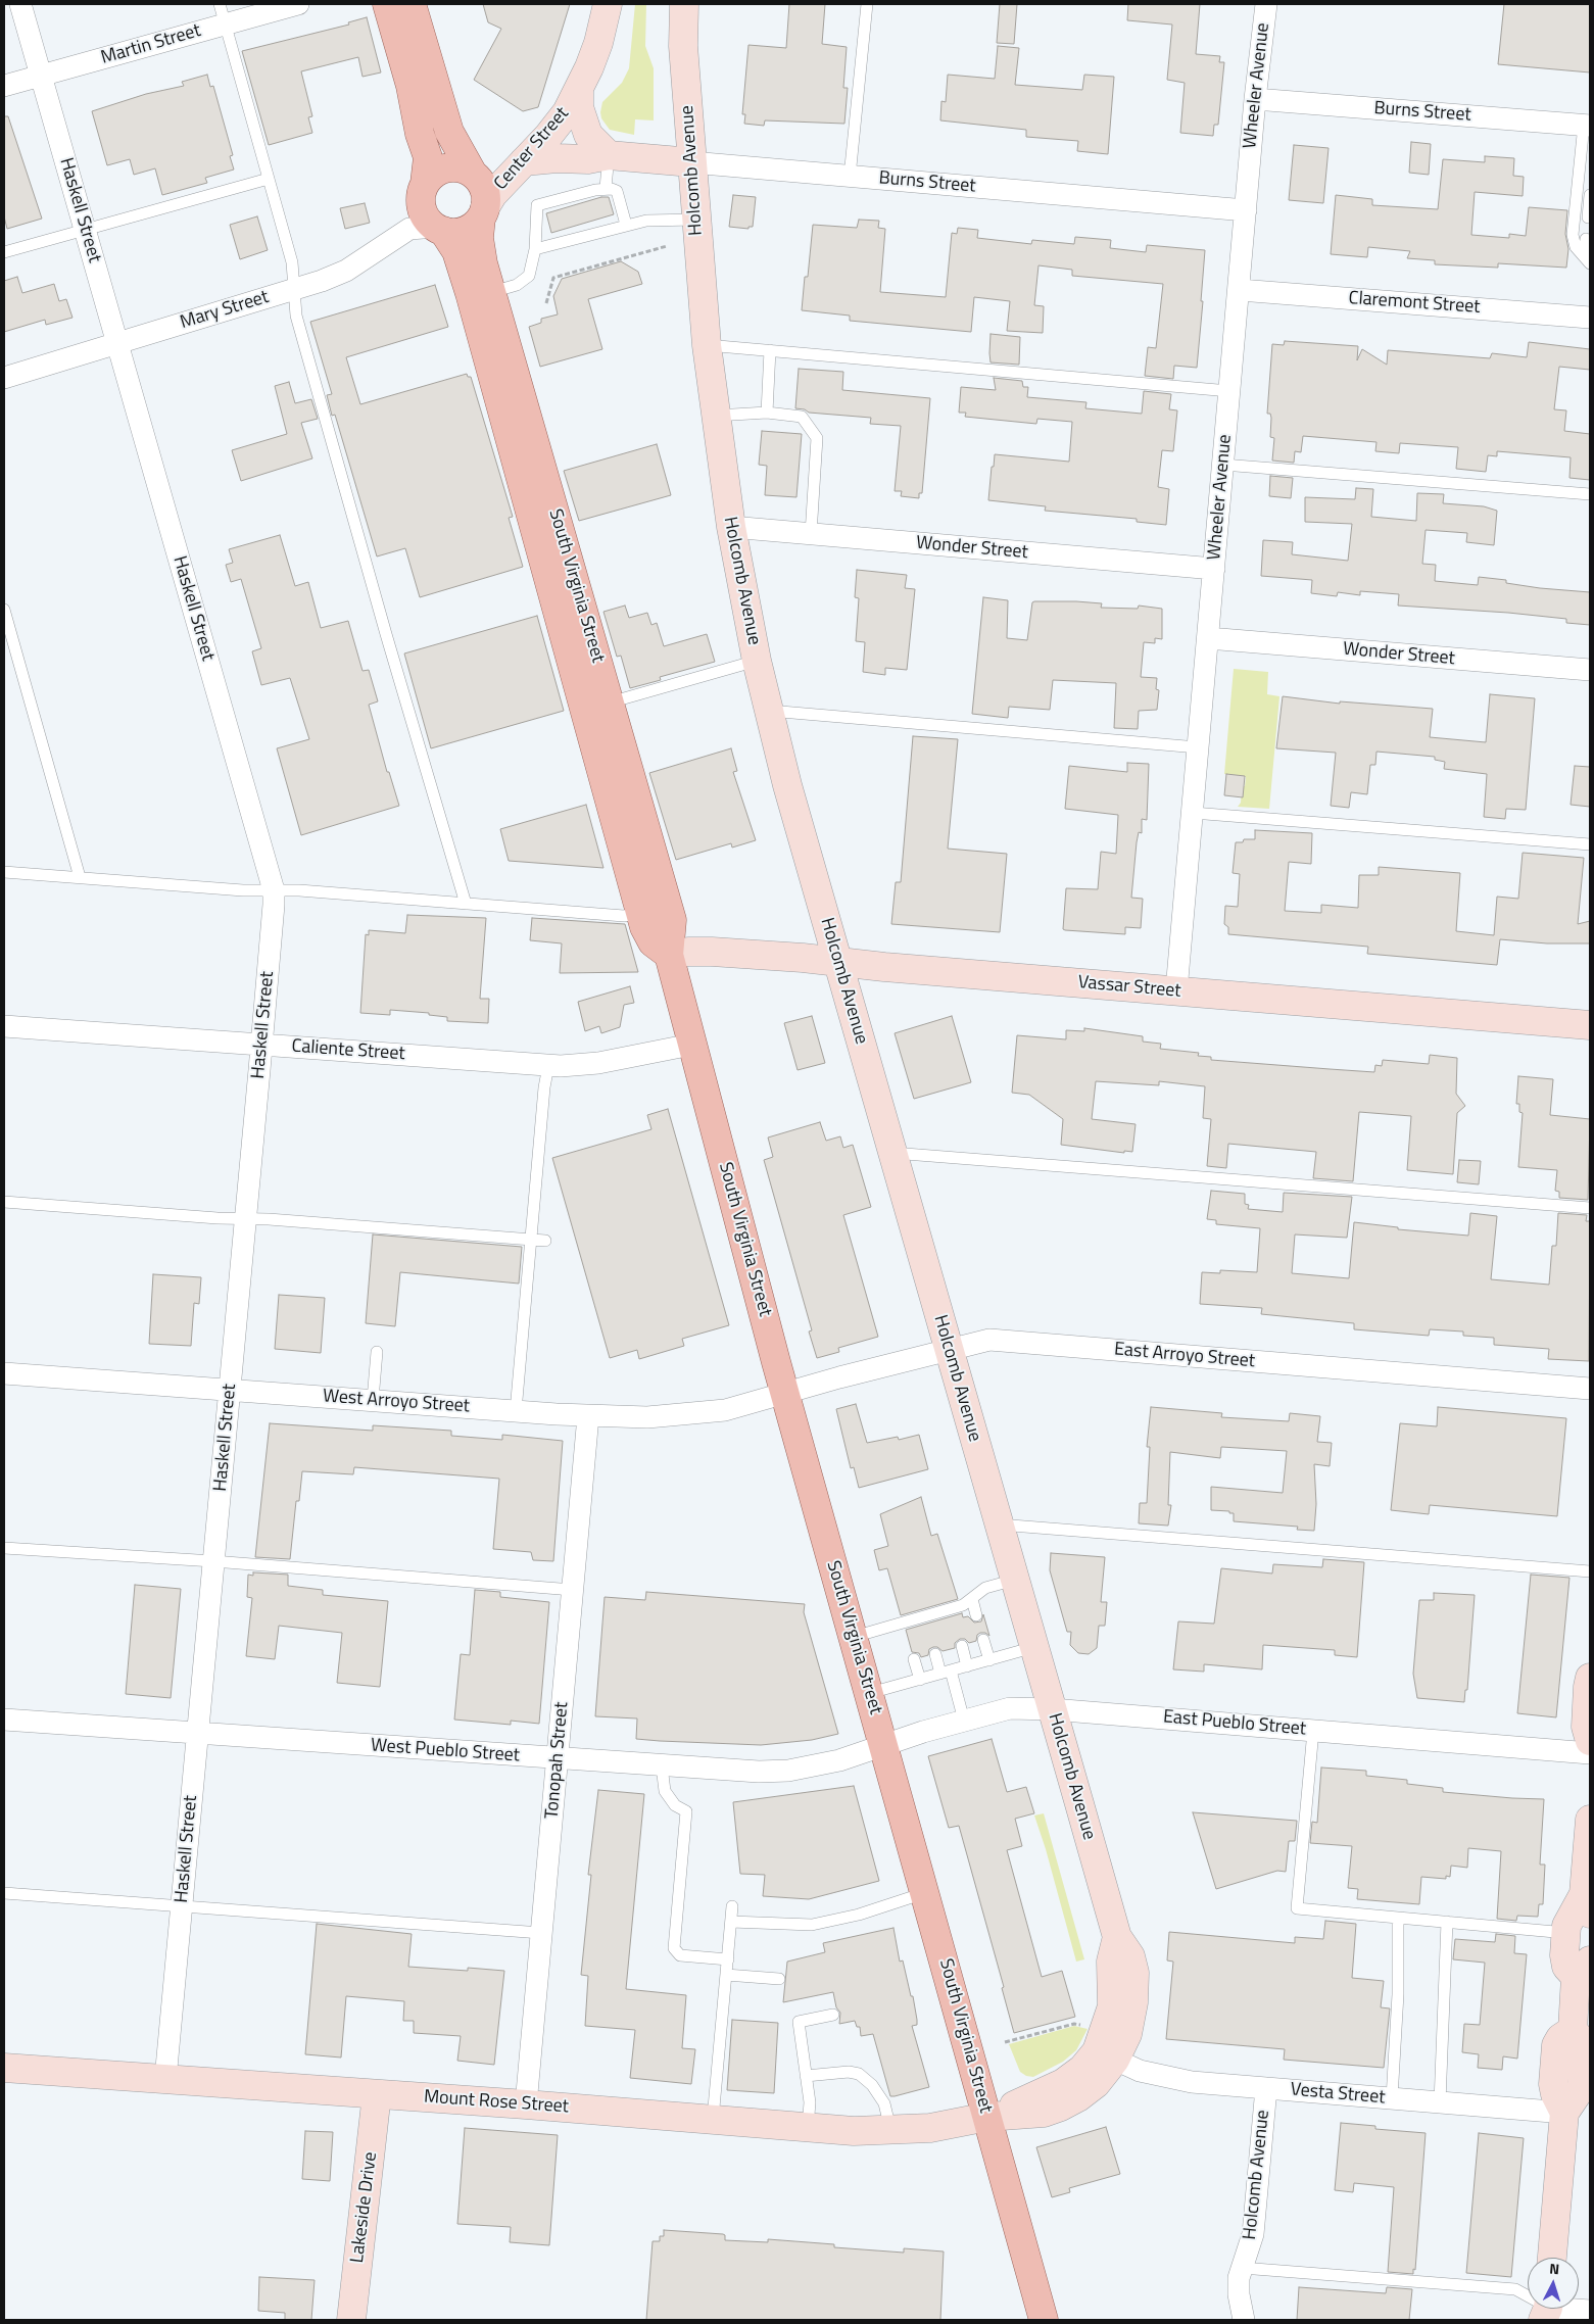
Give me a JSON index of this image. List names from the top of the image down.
{
  "streets": {
    "main road": ["South Virginia Street"],
    "street": [
      "Martin Street",
      "Wheeler Avenue",
      "Burns Street",
      "Center Street",
      "Holcomb Avenue",
      "Haskell Street",
      "Claremont Street",
      "Mary Street",
      "Wonder Street",
      "Vassar Street",
      "Caliente Street",
      "East Arroyo Street",
      "West Arroyo Street",
      "East Pueblo Street",
      "West Pueblo Street",
      "Tonopah Street",
      "Vesta Street",
      "Mount Rose Street",
      "Lakeside Drive"
    ]
  },
  "crossings": [
    ["Martin Street", "Haskell Street"],
    ["Wheeler Avenue", "Burns Street"],
    ["Wheeler Avenue", "Claremont Street"],
    ["Wheeler Avenue", "Wonder Street"],
    ["Wheeler Avenue", "Vassar Street"],
    ["Burns Street", "Center Street"],
    ["Burns Street", "Holcomb Avenue"],
    ["Center Street", "Mary Street"],
    ["Center Street", "South Virginia Street"],
    ["Holcomb Avenue", "Wonder Street"],
    ["Holcomb Avenue", "South Virginia Street"],
    ["Holcomb Avenue", "Vassar Street"],
    ["Holcomb Avenue", "East Arroyo Street"],
    ["Holcomb Avenue", "East Pueblo Street"],
    ["Holcomb Avenue", "Vesta Street"],
    ["Holcomb Avenue", "Mount Rose Street"],
    ["Haskell Street", "Mary Street"],
    ["Haskell Street", "Caliente Street"],
    ["Haskell Street", "West Arroyo Street"],
    ["Haskell Street", "West Pueblo Street"],
    ["Haskell Street", "Mount Rose Street"],
    ["Mary Street", "South Virginia Street"],
    ["South Virginia Street", "Vassar Street"],
    ["South Virginia Street", "Caliente Street"],
    ["South Virginia Street", "East Arroyo Street"],
    ["South Virginia Street", "West Arroyo Street"],
    ["South Virginia Street", "East Pueblo Street"],
    ["South Virginia Street", "West Pueblo Street"],
    ["South Virginia Street", "Mount Rose Street"],
    ["East Arroyo Street", "West Arroyo Street"],
    ["West Arroyo Street", "Tonopah Street"],
    ["East Pueblo Street", "West Pueblo Street"],
    ["West Pueblo Street", "Tonopah Street"],
    ["Tonopah Street", "Mount Rose Street"],
    ["Mount Rose Street", "Lakeside Drive"]
  ],
  "north": "top"
}
